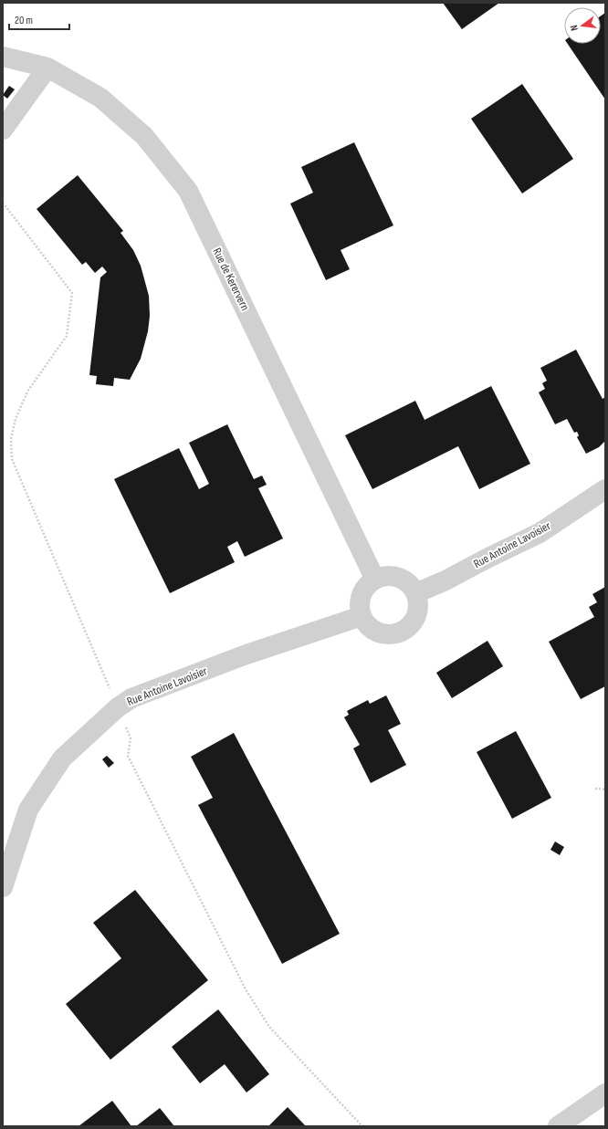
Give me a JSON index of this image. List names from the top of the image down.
{
  "streets": {
    "street": ["Rue de Kerervern", "Rue Antoine Lavoisier"]
  },
  "crossings": [
    ["Rue de Kerervern", "Rue Antoine Lavoisier"]
  ],
  "scale_bar": "20 m",
  "north": "left"
}
